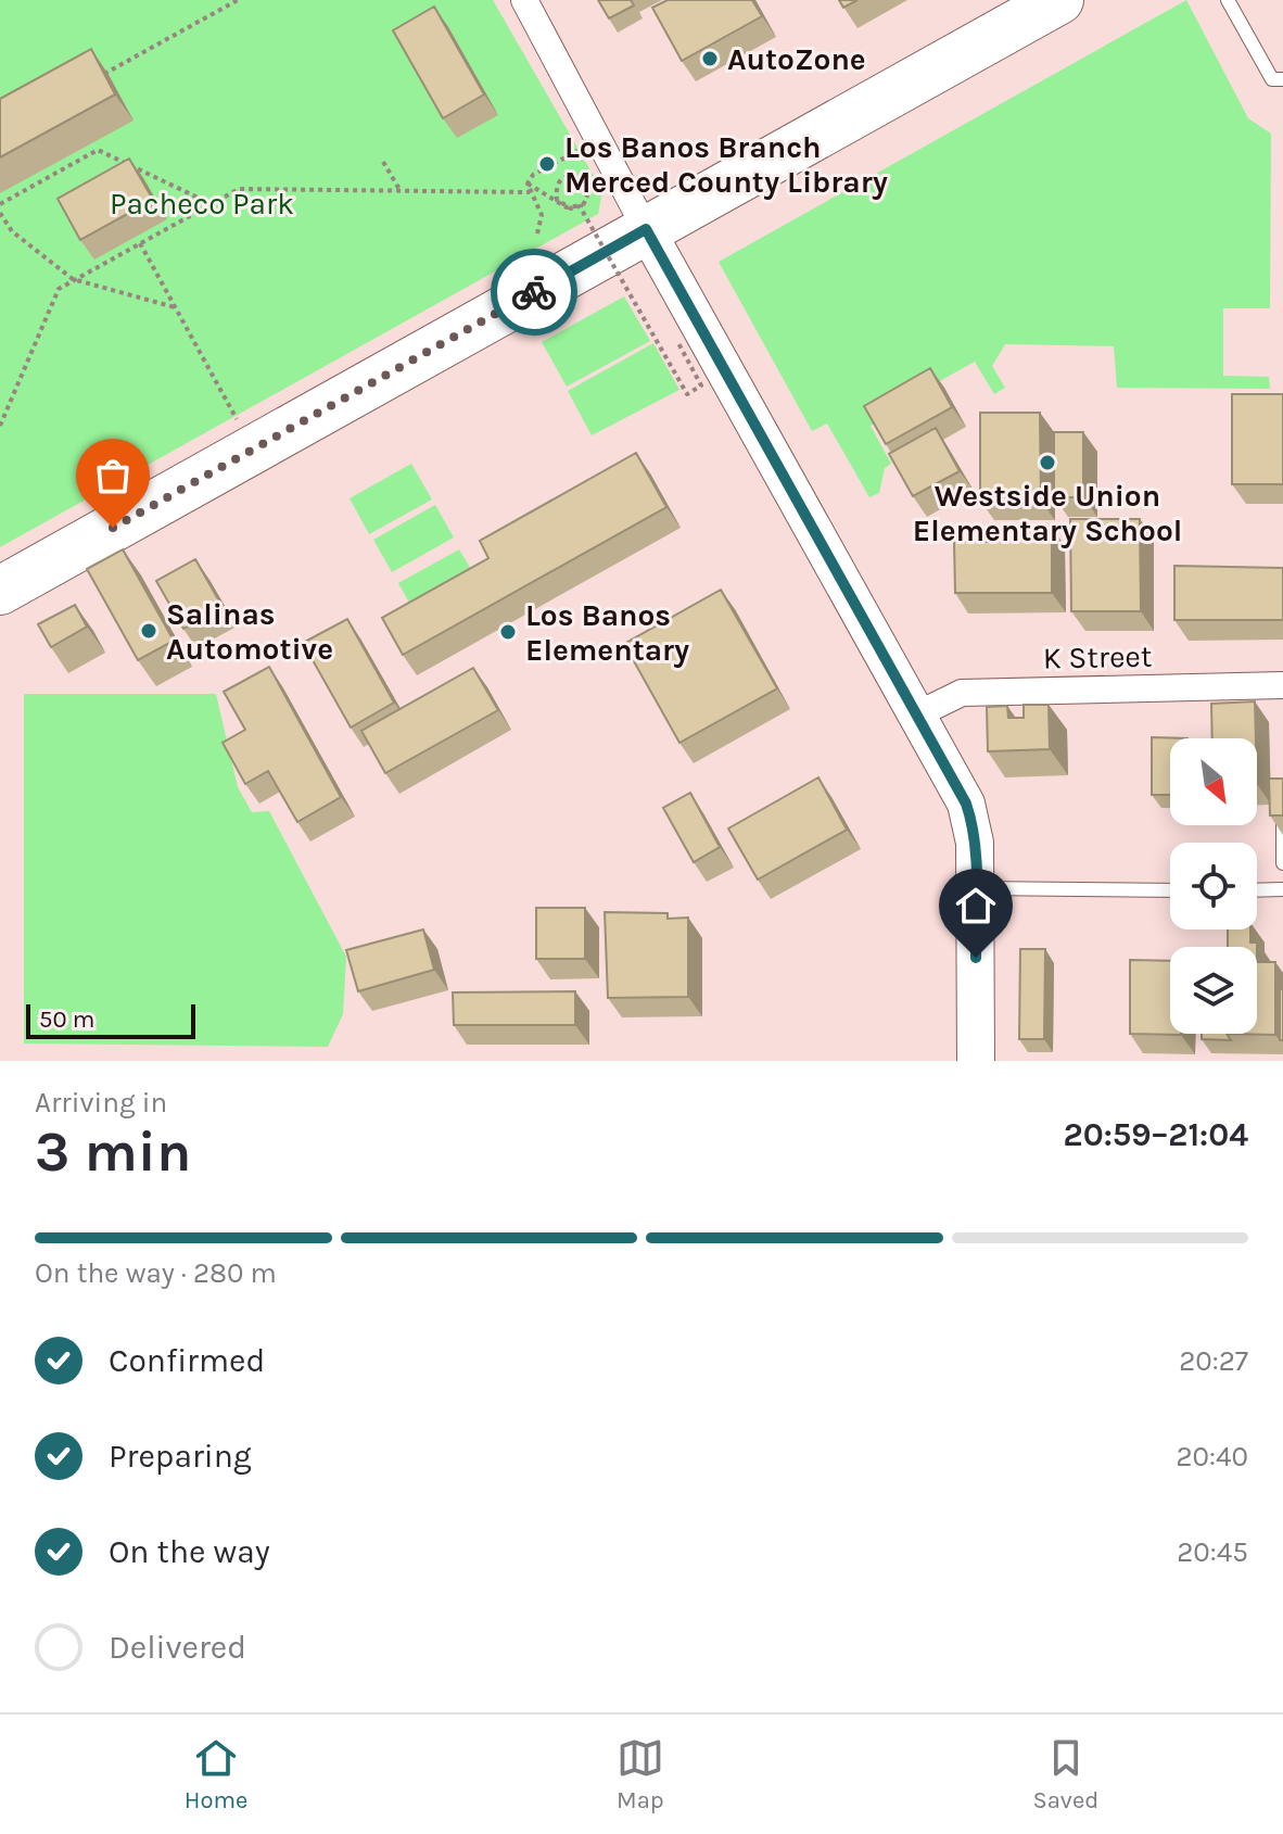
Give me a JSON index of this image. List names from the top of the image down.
{
  "streets": {
    "street": ["K Street"]
  },
  "parks": ["Pacheco Park"],
  "places": [
    "AutoZone",
    "Los Banos Branch Merced County Library",
    "Westside Union Elementary School",
    "Salinas Automotive",
    "Los Banos Elementary"
  ],
  "scale_bar": "50 m",
  "north": "bottom right",
  "page": {
    "scale": "50 m",
    "heading": ["3 min", "Arriving in", "20:59–21:04"],
    "bar": "On the way · 280 m",
    "list": [
      ["Confirmed", "20:27"],
      ["Preparing", "20:40"],
      ["On the way", "20:45"],
      "Delivered"
    ],
    "tabs": ["Home", "Map", "Saved"]
  }
}
